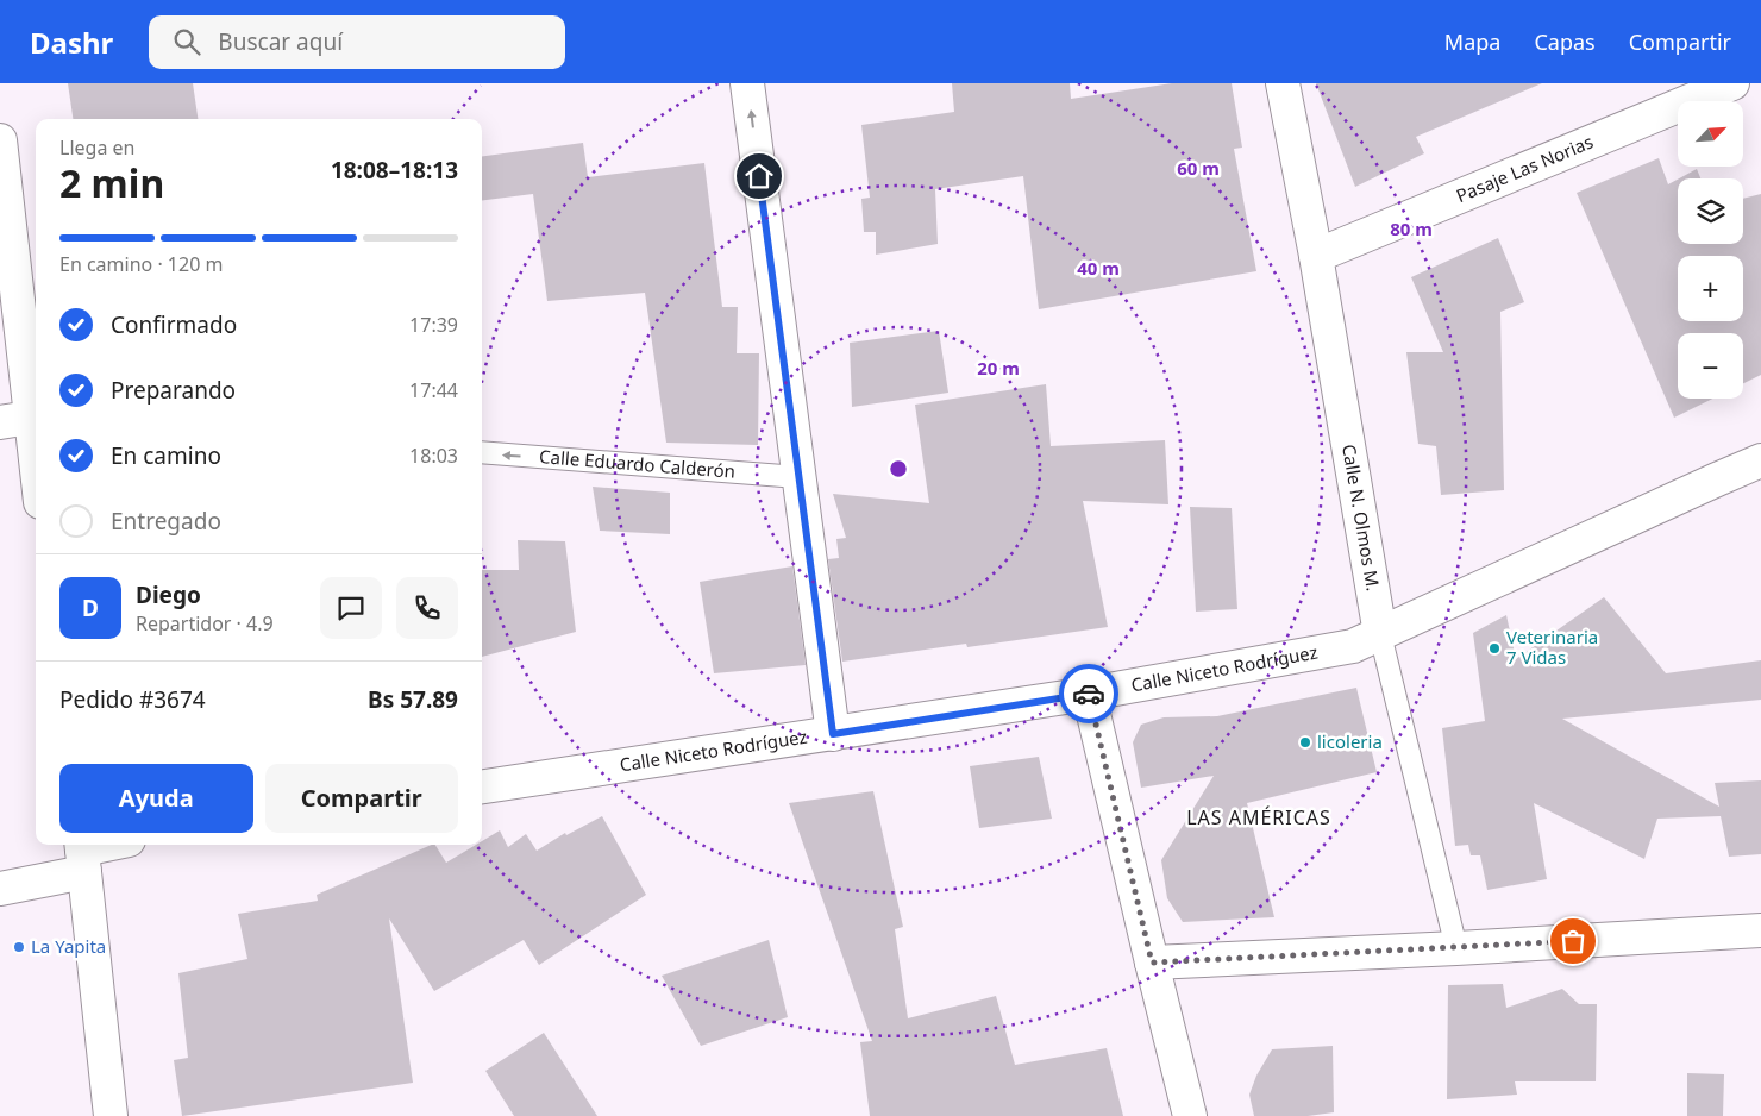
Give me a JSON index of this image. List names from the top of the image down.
{
  "streets": {
    "street": ["Pasaje Las Norias", "Calle N. Olmos M.", "Calle Niceto Rodríguez"],
    "lane": ["Calle Eduardo Calderón"]
  },
  "crossings": [
    ["Pasaje Las Norias", "Calle N. Olmos M."],
    ["Calle N. Olmos M.", "Calle Niceto Rodríguez"]
  ],
  "one_way": ["Calle Eduardo Calderón"],
  "districts": ["LAS AMÉRICAS"],
  "places": ["Veterinaria 7 Vidas", "licoleria", "La Yapita"],
  "north": "top right",
  "page": {
    "header": "Dashr",
    "search": "Buscar aquí",
    "nav": ["Mapa", "Capas", "Compartir"],
    "map_buttons": ["+", "−"],
    "heading": ["2 min", "Llega en", "18:08–18:13"],
    "panel": [
      "Diego",
      "Repartidor · 4.9",
      "Pedido #3674",
      "Bs 57.89"
    ],
    "bar": "En camino · 120 m",
    "list": [
      ["Confirmado", "17:39"],
      ["Preparando", "17:44"],
      ["En camino", "18:03"],
      "Entregado"
    ],
    "round": "D",
    "buttons": ["Ayuda", "Compartir"]
  },
  "rings": [
    "60 m",
    "80 m",
    "40 m",
    "20 m"
  ]
}
